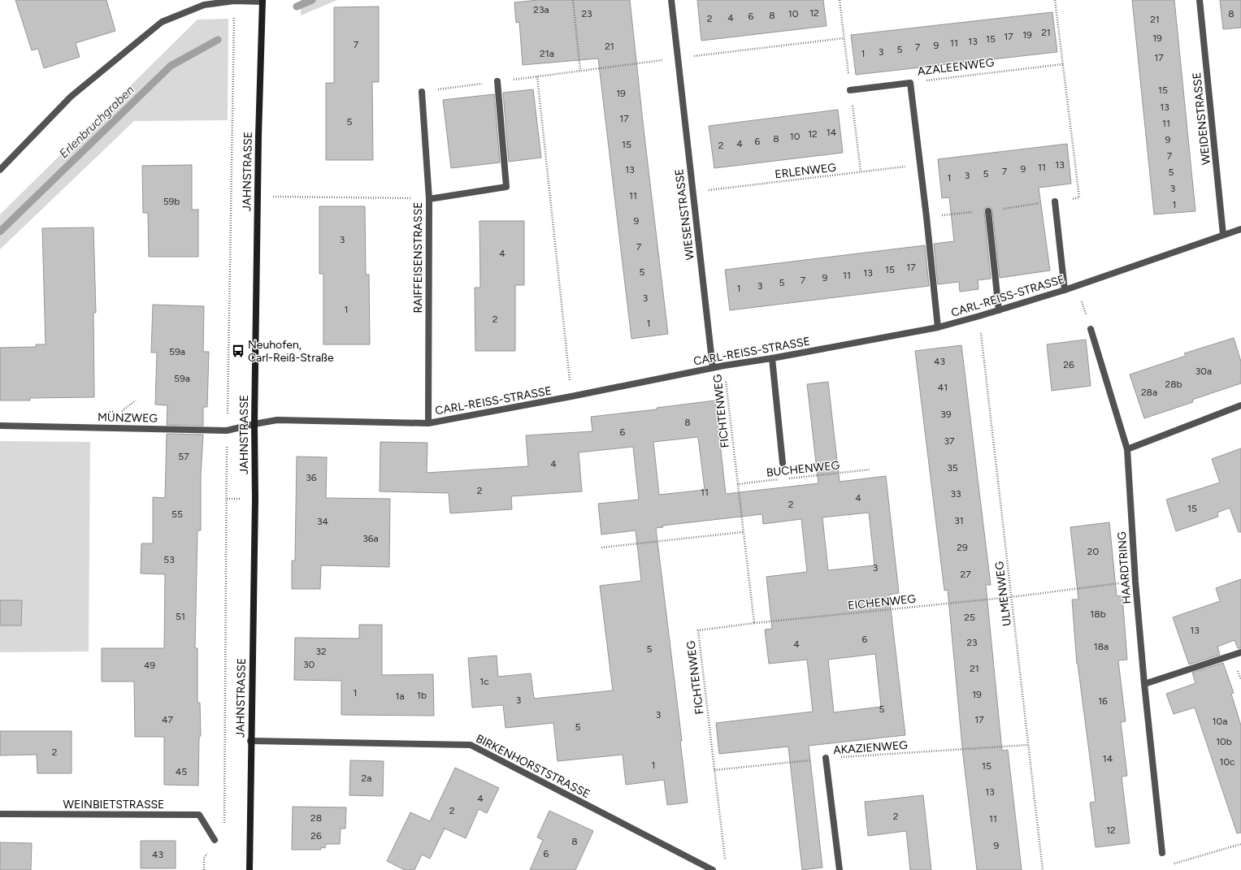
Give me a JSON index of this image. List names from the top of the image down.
{
  "streets": {
    "street": [
      "AZALEENWEG",
      "WEIDENSTRASSE",
      "JAHNSTRASSE",
      "WIESENSTRASSE",
      "RAIFFEISENSTRASSE",
      "CARL-REISS-STRASSE",
      "MÜNZWEG",
      "HAARDTRING",
      "BIRKENHORSTSTRASSE",
      "WEINBIETSTRASSE"
    ],
    "path": [
      "ERLENWEG",
      "FICHTENWEG",
      "BUCHENWEG",
      "ULMENWEG",
      "EICHENWEG",
      "AKAZIENWEG"
    ]
  },
  "crossings": [
    ["WEIDENSTRASSE", "CARL-REISS-STRASSE"],
    ["ERLENWEG", "WIESENSTRASSE"],
    ["JAHNSTRASSE", "CARL-REISS-STRASSE"],
    ["JAHNSTRASSE", "MÜNZWEG"],
    ["JAHNSTRASSE", "BIRKENHORSTSTRASSE"],
    ["WIESENSTRASSE", "CARL-REISS-STRASSE"],
    ["RAIFFEISENSTRASSE", "CARL-REISS-STRASSE"],
    ["CARL-REISS-STRASSE", "FICHTENWEG"],
    ["CARL-REISS-STRASSE", "MÜNZWEG"],
    ["CARL-REISS-STRASSE", "ULMENWEG"],
    ["FICHTENWEG", "BUCHENWEG"],
    ["FICHTENWEG", "EICHENWEG"],
    ["FICHTENWEG", "AKAZIENWEG"],
    ["HAARDTRING", "EICHENWEG"],
    ["ULMENWEG", "EICHENWEG"],
    ["ULMENWEG", "AKAZIENWEG"]
  ],
  "water": ["Erlenbruchgraben"],
  "places": {
    "bus stop": ["Neuhofen, Carl-Reiß-Straße"]
  },
  "house_numbers": [
    "23a",
    "12",
    "23",
    "10",
    "8",
    "8",
    "6",
    "4",
    "2",
    "21",
    "21",
    "19",
    "17",
    "19",
    "15",
    "13",
    "11",
    "7",
    "9",
    "21",
    "7",
    "5",
    "3",
    "21a",
    "1",
    "17",
    "15",
    "19",
    "13",
    "17",
    "5",
    "11",
    "14",
    "12",
    "10",
    "8",
    "9",
    "6",
    "4",
    "15",
    "2",
    "7",
    "13",
    "11",
    "9",
    "13",
    "7",
    "5",
    "5",
    "3",
    "1",
    "3",
    "11",
    "59b",
    "1",
    "9",
    "3",
    "7",
    "4",
    "17",
    "15",
    "5",
    "13",
    "11",
    "9",
    "7",
    "5",
    "3",
    "1",
    "3",
    "1",
    "2",
    "1",
    "59a",
    "43",
    "26",
    "30a",
    "59a",
    "28b",
    "41",
    "28a",
    "39",
    "8",
    "6",
    "37",
    "57",
    "4",
    "35",
    "36",
    "2",
    "11",
    "33",
    "4",
    "2",
    "15",
    "55",
    "31",
    "34",
    "36a",
    "29",
    "20",
    "53",
    "3",
    "27",
    "18b",
    "51",
    "25",
    "13",
    "6",
    "23",
    "4",
    "18a",
    "5",
    "32",
    "30",
    "49",
    "21",
    "1c",
    "1",
    "19",
    "1b",
    "1a",
    "3",
    "16",
    "5",
    "3",
    "47",
    "17",
    "10a",
    "5",
    "10b",
    "2",
    "14",
    "10c",
    "1",
    "15",
    "45",
    "2a",
    "13",
    "4",
    "2",
    "2",
    "28",
    "11",
    "12",
    "26",
    "8",
    "9",
    "6",
    "43"
  ]
}
